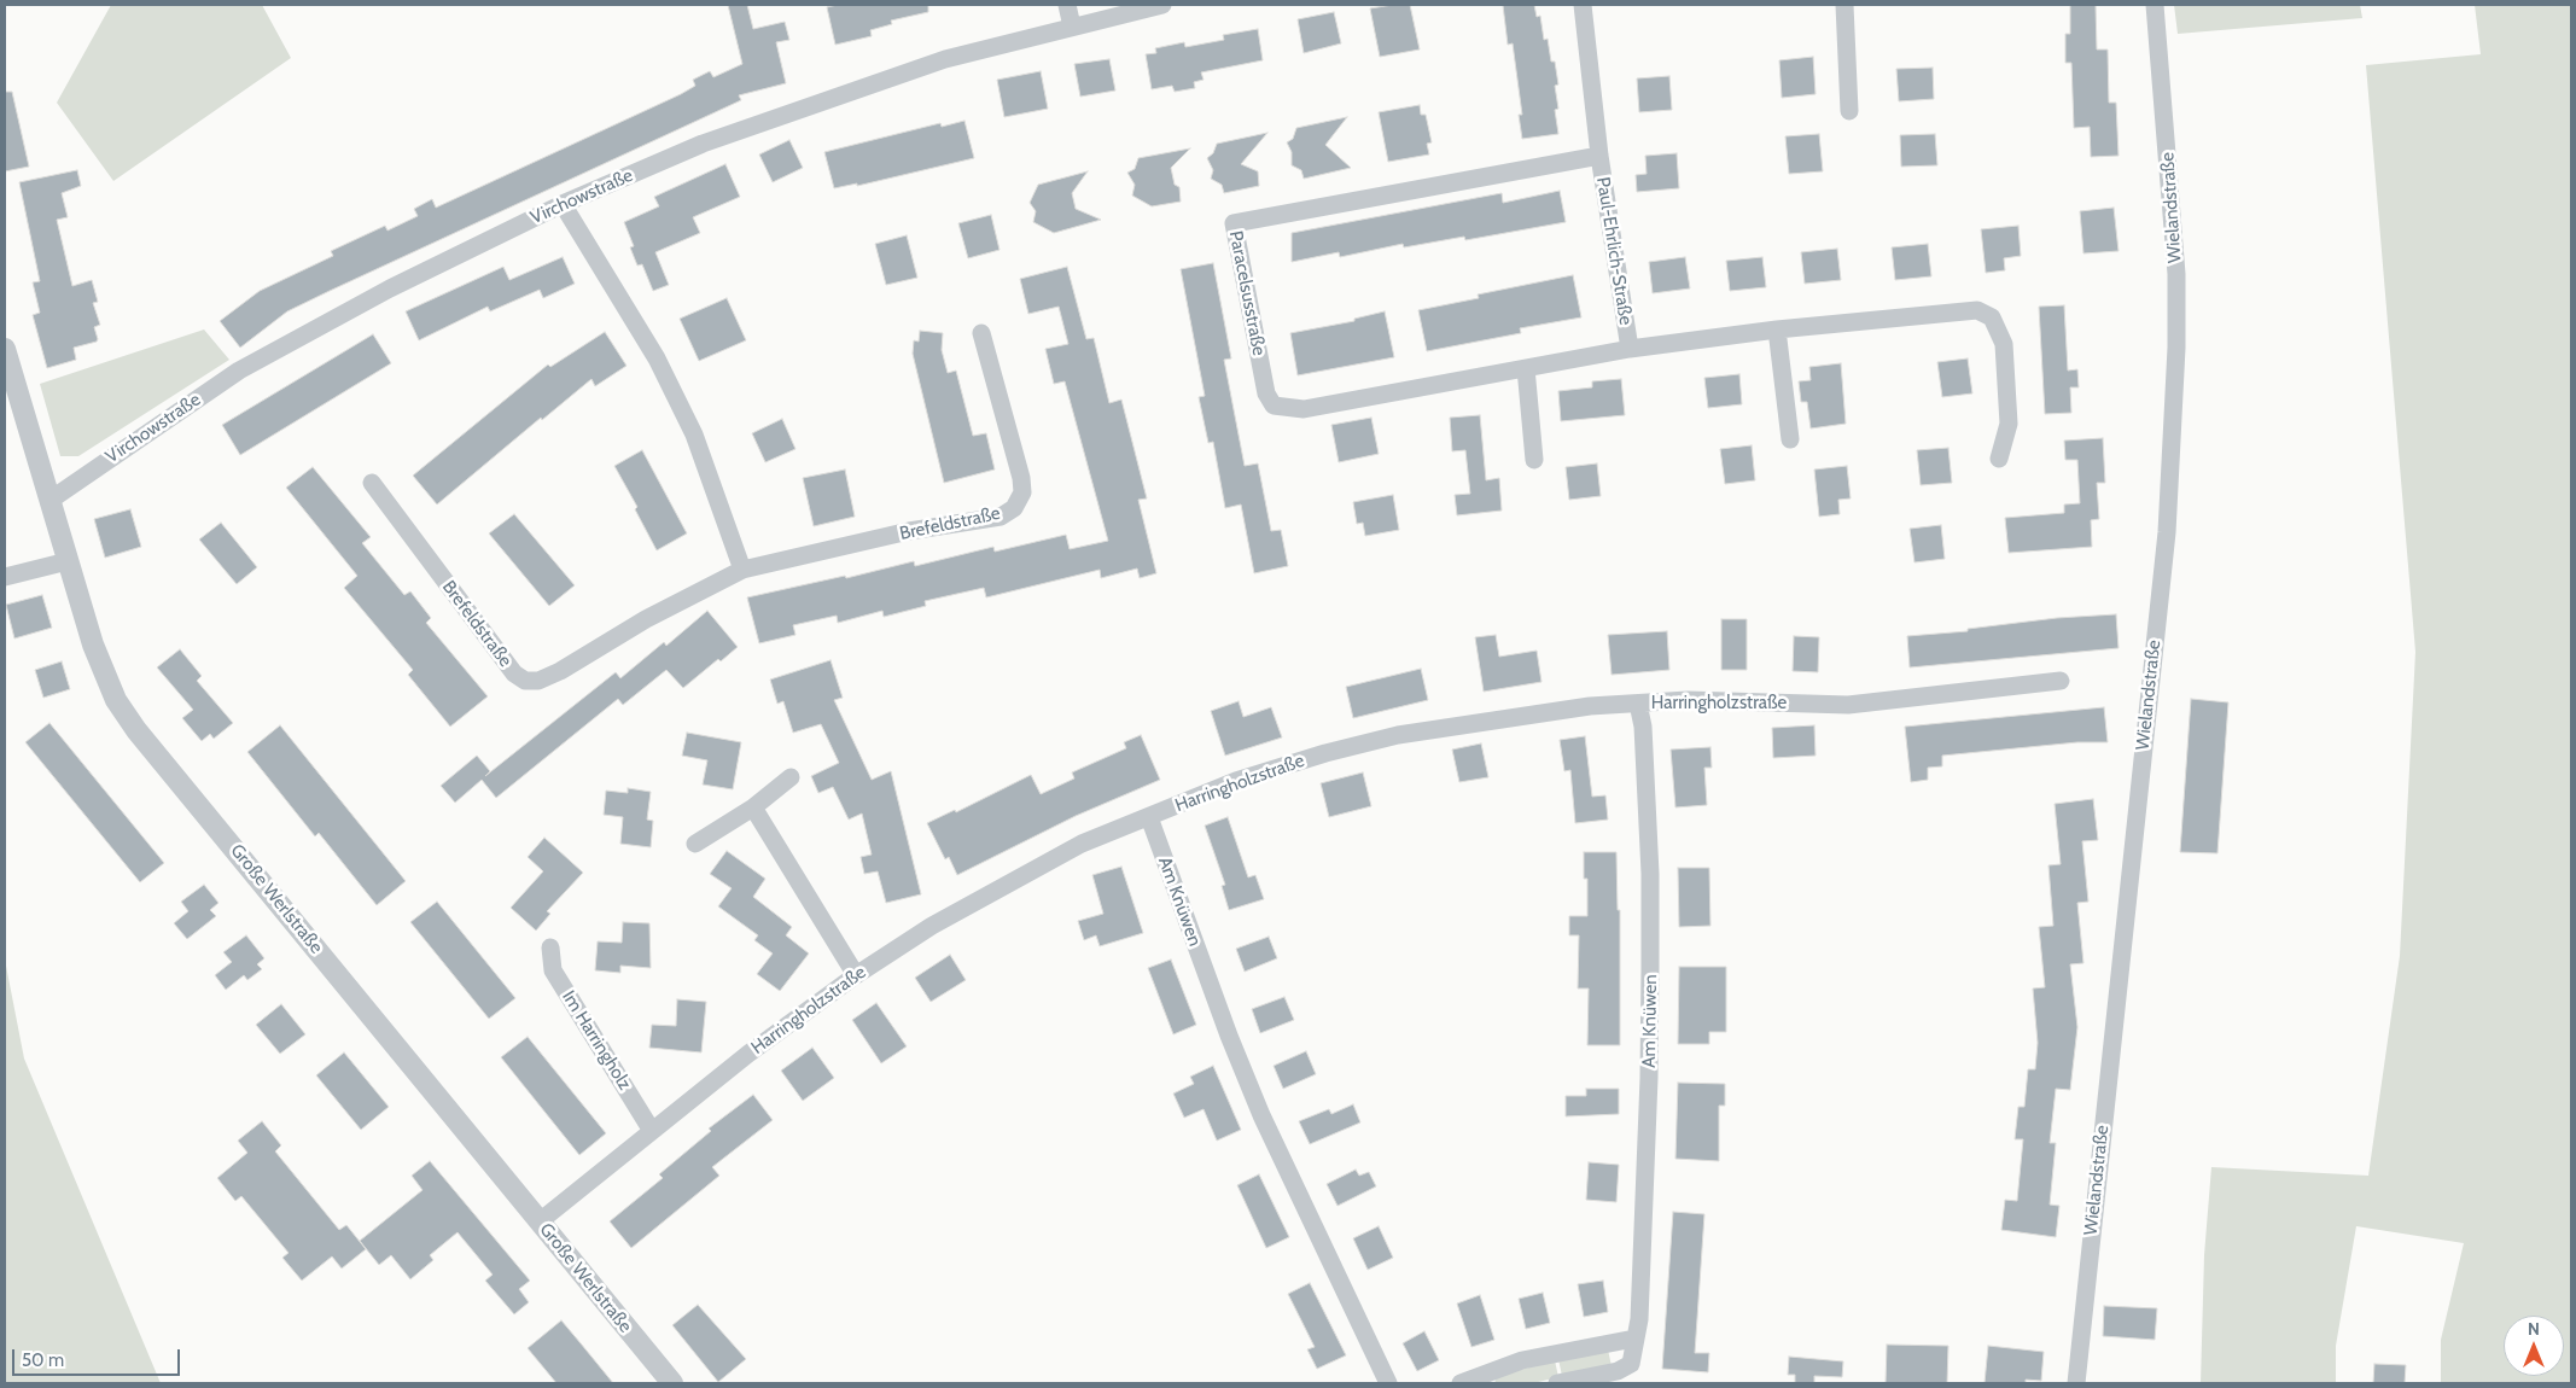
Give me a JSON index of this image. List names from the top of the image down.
{
  "streets": {
    "street": [
      "Virchowstraße",
      "Wielandstraße",
      "Paul-Ehrlich-Straße",
      "Paracelsusstraße",
      "Brefeldstraße",
      "Harringholzstraße",
      "Große Werlstraße",
      "Am Knüwen",
      "Im Harringholz"
    ]
  },
  "crossings": [
    ["Virchowstraße", "Große Werlstraße"],
    ["Paul-Ehrlich-Straße", "Paracelsusstraße"],
    ["Harringholzstraße", "Große Werlstraße"],
    ["Harringholzstraße", "Am Knüwen"],
    ["Harringholzstraße", "Im Harringholz"]
  ],
  "scale_bar": "50 m",
  "north": "top"
}
